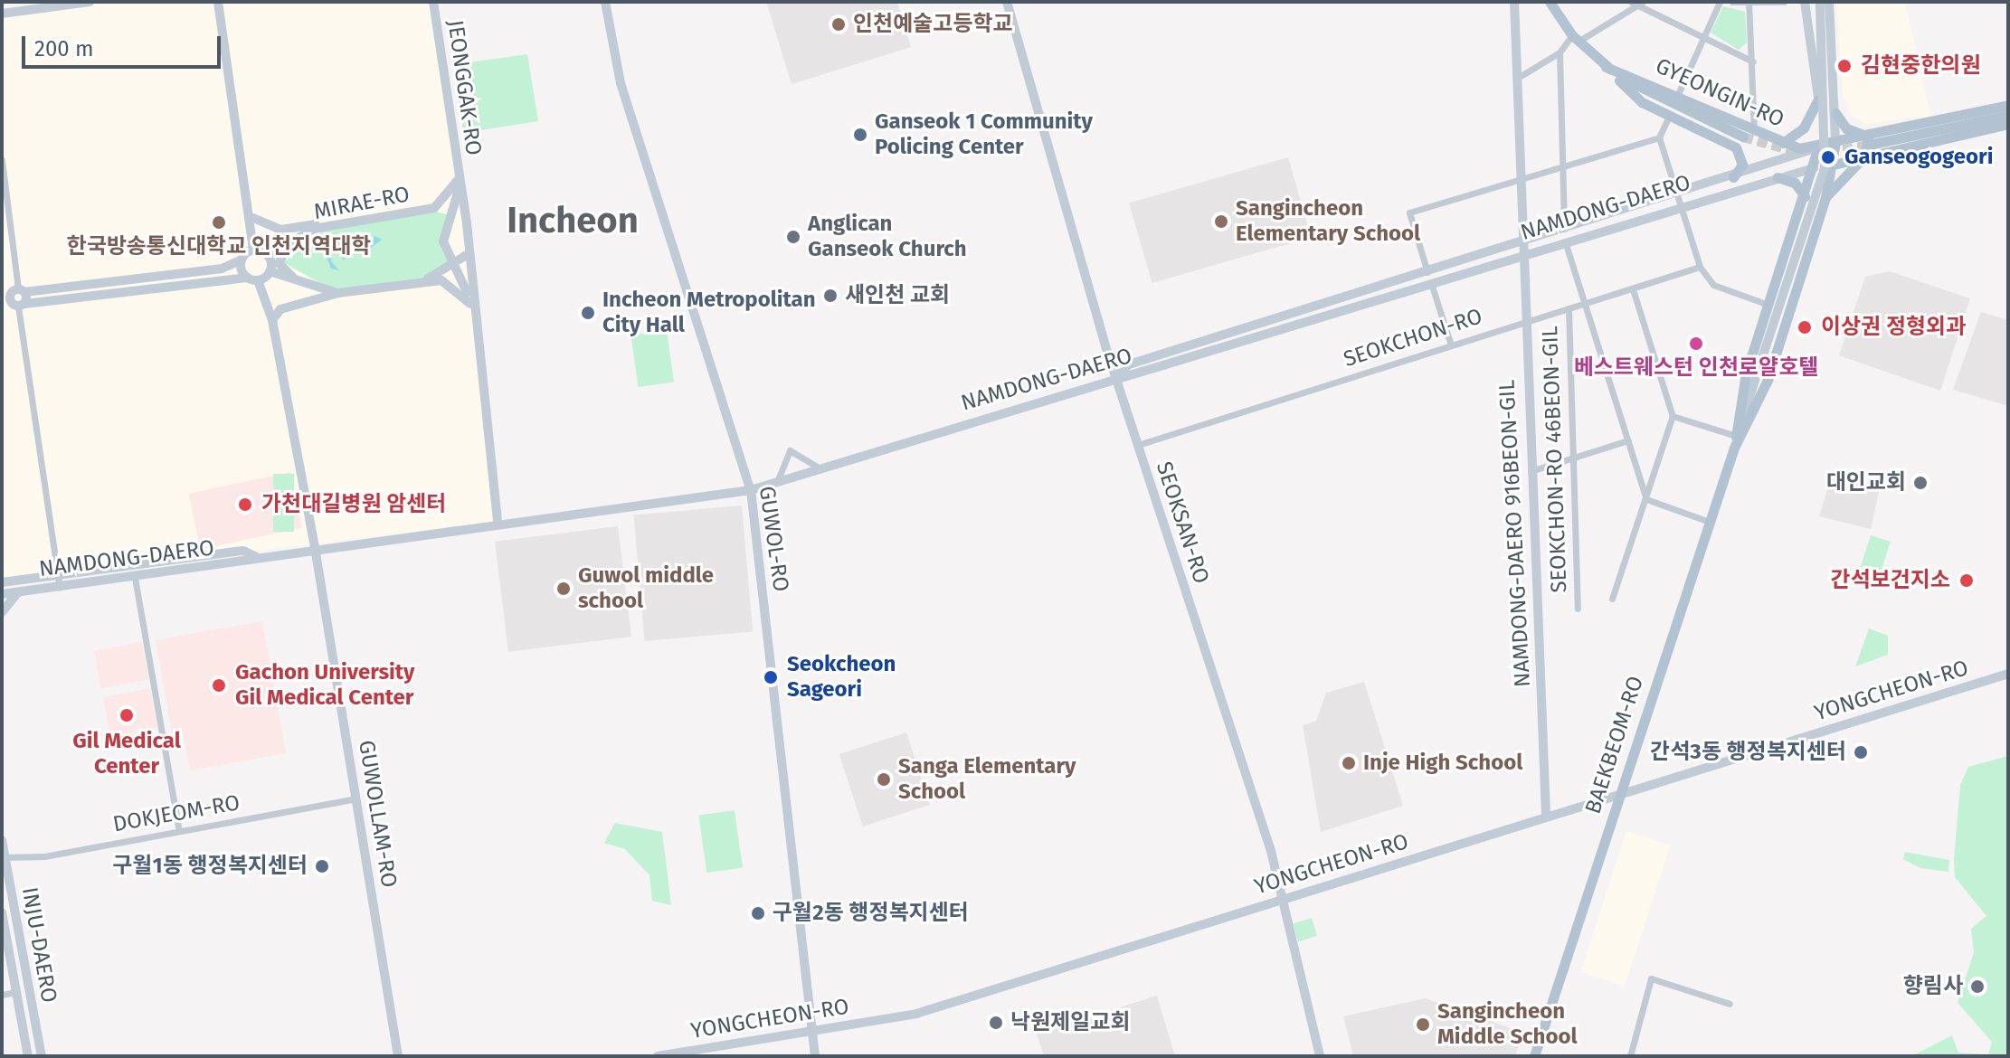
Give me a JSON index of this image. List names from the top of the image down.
{
  "streets": {
    "main road": ["GYEONGIN-RO", "NAMDONG-DAERO", "BAEKBEOM-RO"],
    "street": [
      "JEONGGAK-RO",
      "MIRAE-RO",
      "SEOKCHON-RO",
      "SEOKCHON-RO 46BEON-GIL",
      "SEOKSAN-RO",
      "NAMDONG-DAERO 916BEON-GIL",
      "GUWOL-RO",
      "YONGCHEON-RO",
      "DOKJEOM-RO",
      "GUWOLLAM-RO",
      "INJU-DAERO"
    ]
  },
  "crossings": [
    ["GYEONGIN-RO", "BAEKBEOM-RO"],
    ["MIRAE-RO", "GUWOLLAM-RO"],
    ["NAMDONG-DAERO", "SEOKSAN-RO"],
    ["NAMDONG-DAERO", "NAMDONG-DAERO 916BEON-GIL"],
    ["NAMDONG-DAERO", "GUWOL-RO"],
    ["NAMDONG-DAERO", "BAEKBEOM-RO"],
    ["NAMDONG-DAERO", "GUWOLLAM-RO"],
    ["SEOKCHON-RO", "SEOKCHON-RO 46BEON-GIL"],
    ["SEOKCHON-RO", "SEOKSAN-RO"],
    ["SEOKCHON-RO", "NAMDONG-DAERO 916BEON-GIL"],
    ["SEOKSAN-RO", "YONGCHEON-RO"],
    ["NAMDONG-DAERO 916BEON-GIL", "YONGCHEON-RO"],
    ["GUWOL-RO", "YONGCHEON-RO"],
    ["YONGCHEON-RO", "BAEKBEOM-RO"],
    ["DOKJEOM-RO", "GUWOLLAM-RO"],
    ["DOKJEOM-RO", "INJU-DAERO"]
  ],
  "districts": ["Incheon"],
  "places": [
    "인천예술고등학교",
    "김현중한의원",
    "Ganseok 1 Community Policing Center",
    "Ganseogogeori",
    "Sangincheon Elementary School",
    "한국방송통신대학교 인천지역대학",
    "Anglican Ganseok Church",
    "새인천 교회",
    "Incheon Metropolitan City Hall",
    "이상권 정형외과",
    "베스트웨스턴 인천로얄호텔",
    "대인교회",
    "가천대길병원 암센터",
    "간석보건지소",
    "Guwol middle school",
    "Seokcheon Sageori",
    "Gachon University Gil Medical Center",
    "Gil Medical Center",
    "간석3동 행정복지센터",
    "Inje High School",
    "Sanga Elementary School",
    "구월1동 행정복지센터",
    "구월2동 행정복지센터",
    "향림사",
    "낙원제일교회",
    "Sangincheon Middle School"
  ],
  "scale_bar": "200 m"
}
